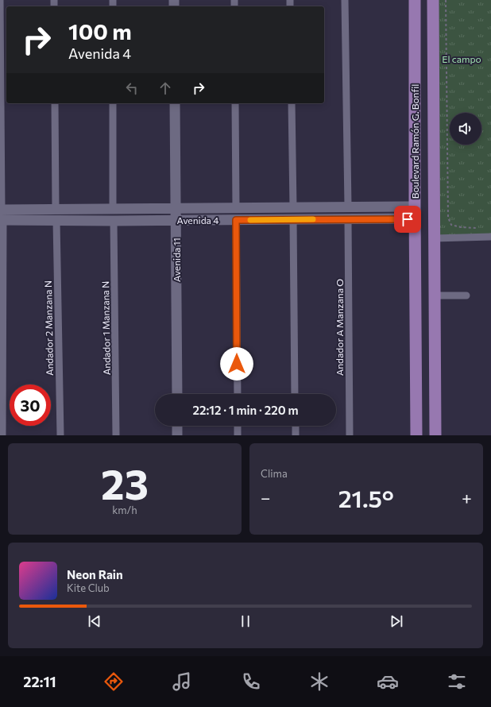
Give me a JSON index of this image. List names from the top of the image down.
{
  "streets": {
    "main road": ["Boulevard Ramón G. Bonfil"],
    "street": [
      "Avenida 4",
      "Avenida 11",
      "Andador A Manzana O",
      "Andador 2 Manzana N",
      "Andador 1 Manzana N"
    ]
  },
  "crossings": [
    ["Boulevard Ramón G. Bonfil", "Avenida 4"],
    ["Avenida 4", "Avenida 11"],
    ["Avenida 4", "Andador A Manzana O"],
    ["Avenida 4", "Andador 2 Manzana N"],
    ["Avenida 4", "Andador 1 Manzana N"]
  ],
  "parks": ["El campo"],
  "page": {
    "turn": ["100 m", "Avenida 4"],
    "limit": "30",
    "trip": "22:12 · 1 min · 220 m",
    "tile": [
      ["23", "km/h"],
      "Clima"
    ],
    "heat": ["−", "21.5°", "+"],
    "song": ["Neon Rain", "Kite Club"],
    "tabs": "22:11"
  }
}
